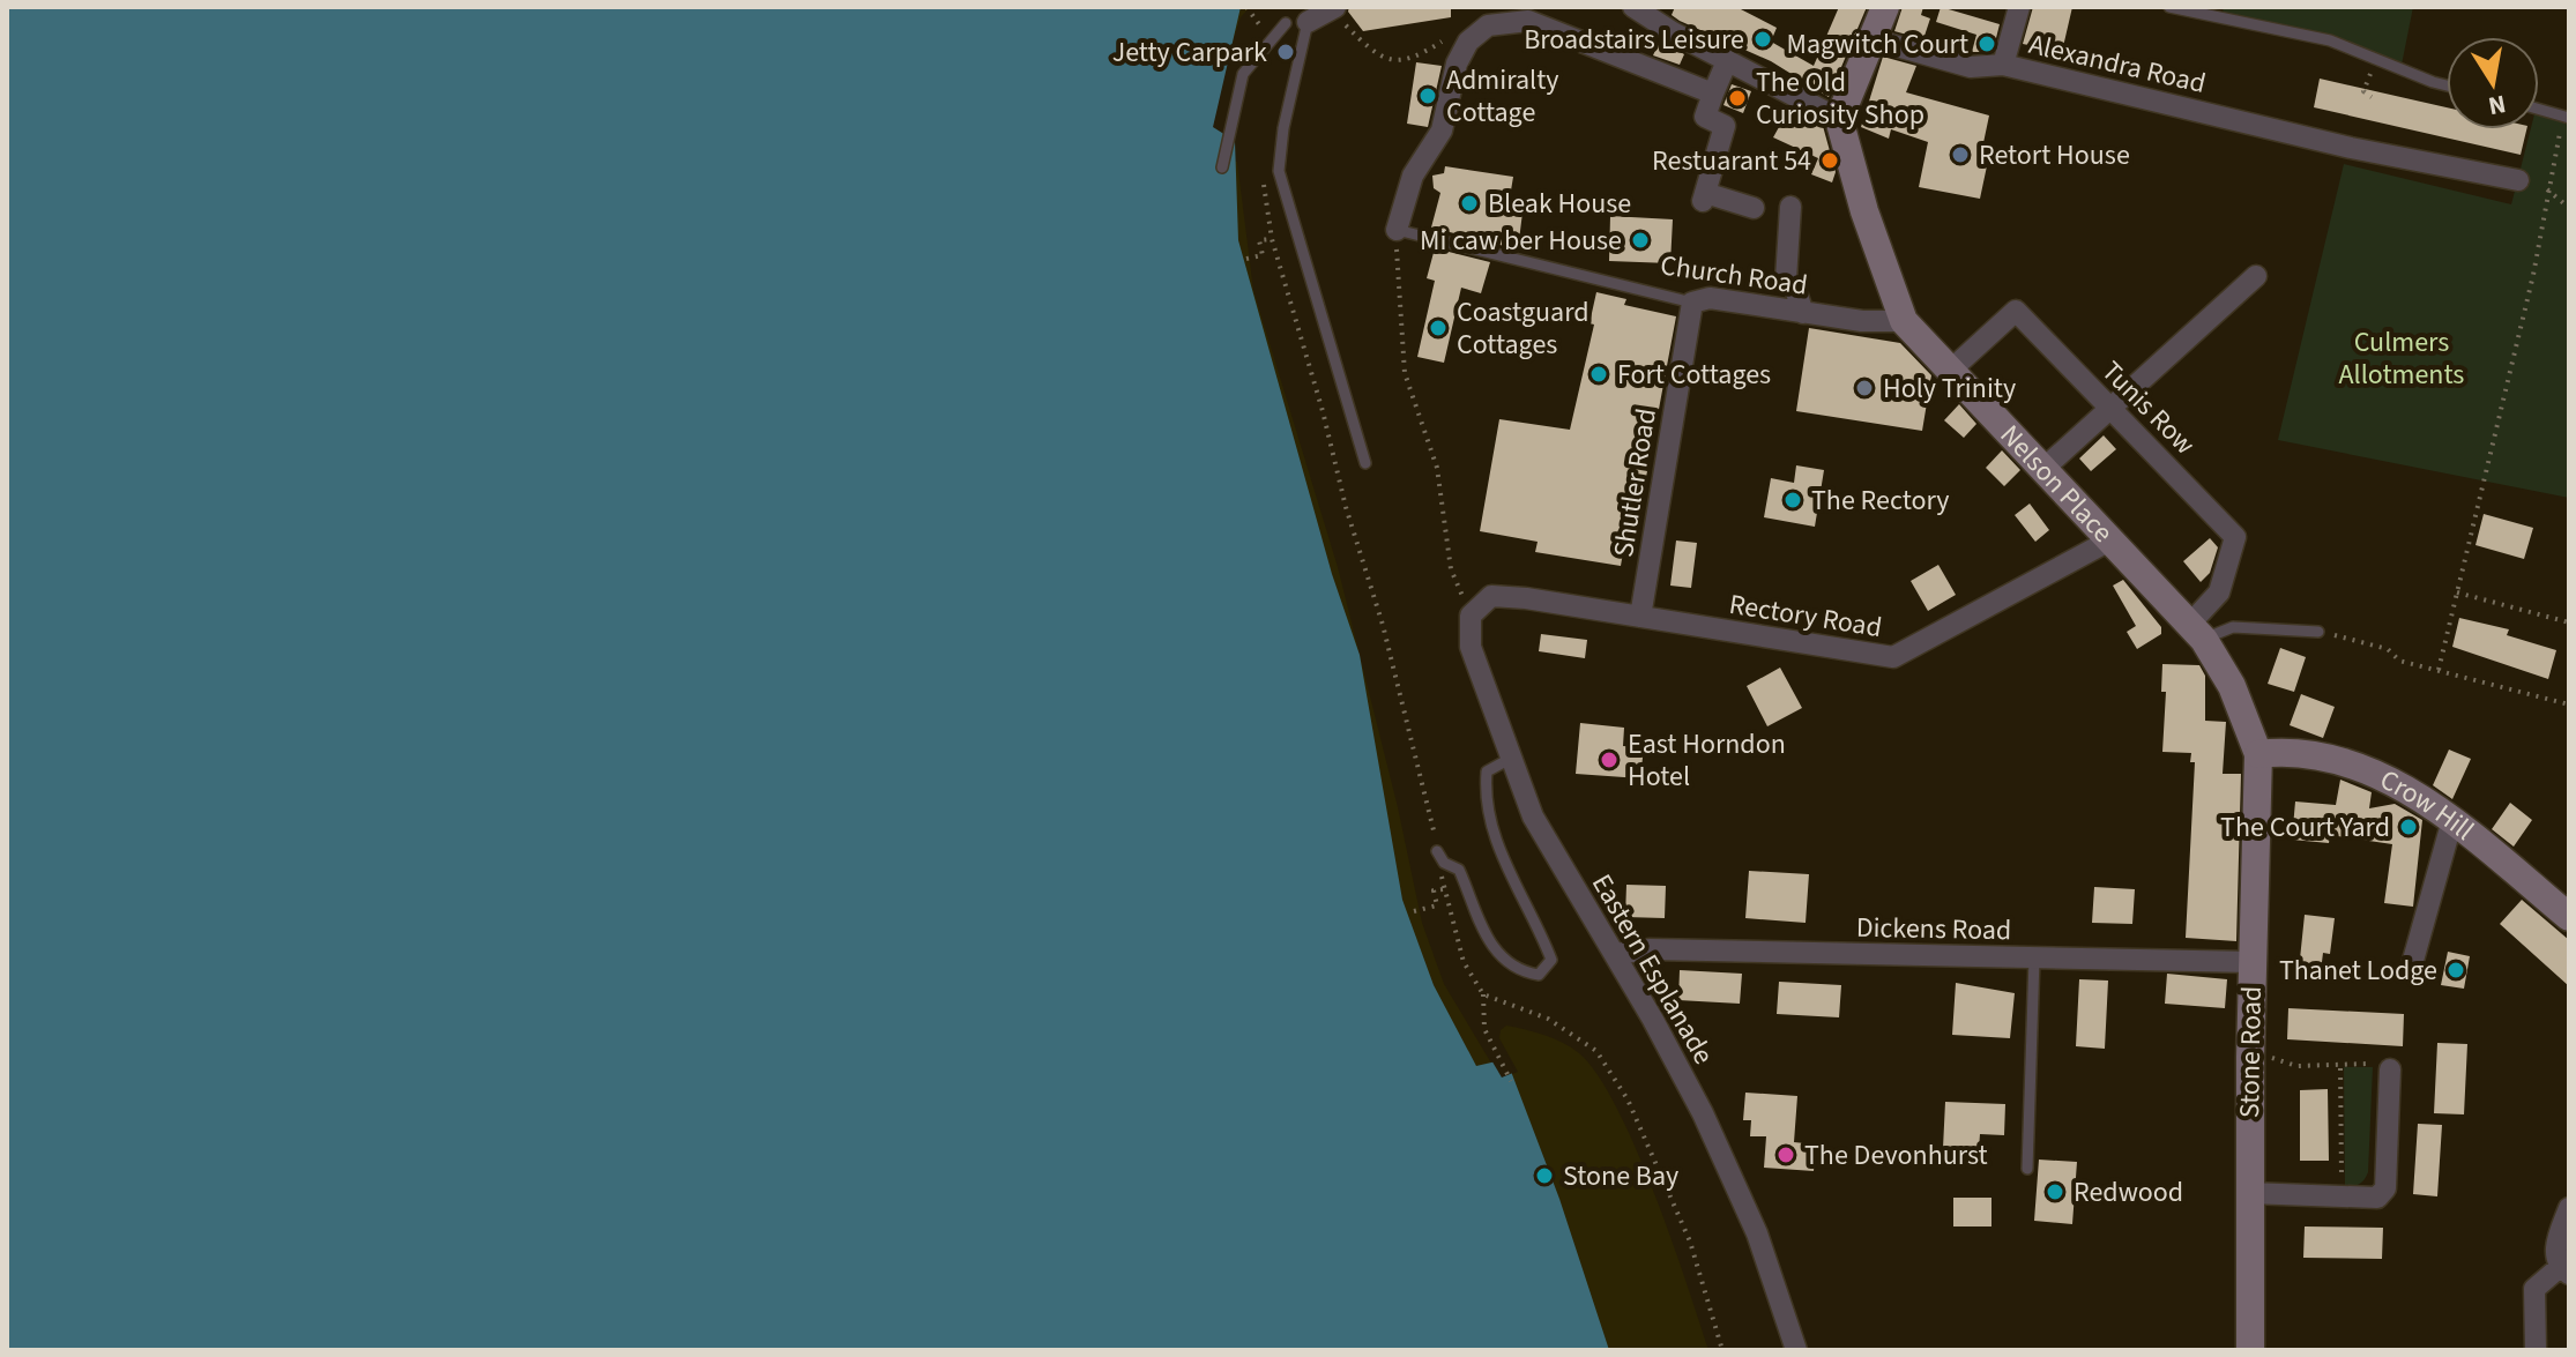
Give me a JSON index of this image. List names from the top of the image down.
{
  "streets": {
    "main road": ["Nelson Place", "Crow Hill", "Stone Road"],
    "street": [
      "Alexandra Road",
      "Church Road",
      "Tunis Row",
      "Shutler Road",
      "Rectory Road",
      "Dickens Road",
      "Eastern Esplanade"
    ]
  },
  "crossings": [
    ["Church Road", "Shutler Road"],
    ["Church Road", "Nelson Place"],
    ["Tunis Row", "Nelson Place"],
    ["Shutler Road", "Rectory Road"],
    ["Nelson Place", "Rectory Road"],
    ["Nelson Place", "Crow Hill"],
    ["Nelson Place", "Stone Road"],
    ["Rectory Road", "Eastern Esplanade"],
    ["Crow Hill", "Stone Road"],
    ["Dickens Road", "Eastern Esplanade"],
    ["Dickens Road", "Stone Road"]
  ],
  "parks": ["Culmers Allotments"],
  "places": [
    "Broadstairs Leisure",
    "Magwitch Court",
    "Jetty Carpark",
    "Admiralty Cottage",
    "The Old Curiosity Shop",
    "Retort House",
    "Restuarant 54",
    "Bleak House",
    "Mi caw ber House",
    "Coastguard Cottages",
    "Fort Cottages",
    "Holy Trinity",
    "The Rectory",
    "East Horndon Hotel",
    "The Court Yard",
    "Thanet Lodge",
    "The Devonhurst",
    "Stone Bay",
    "Redwood"
  ],
  "north": "bottom"
}
